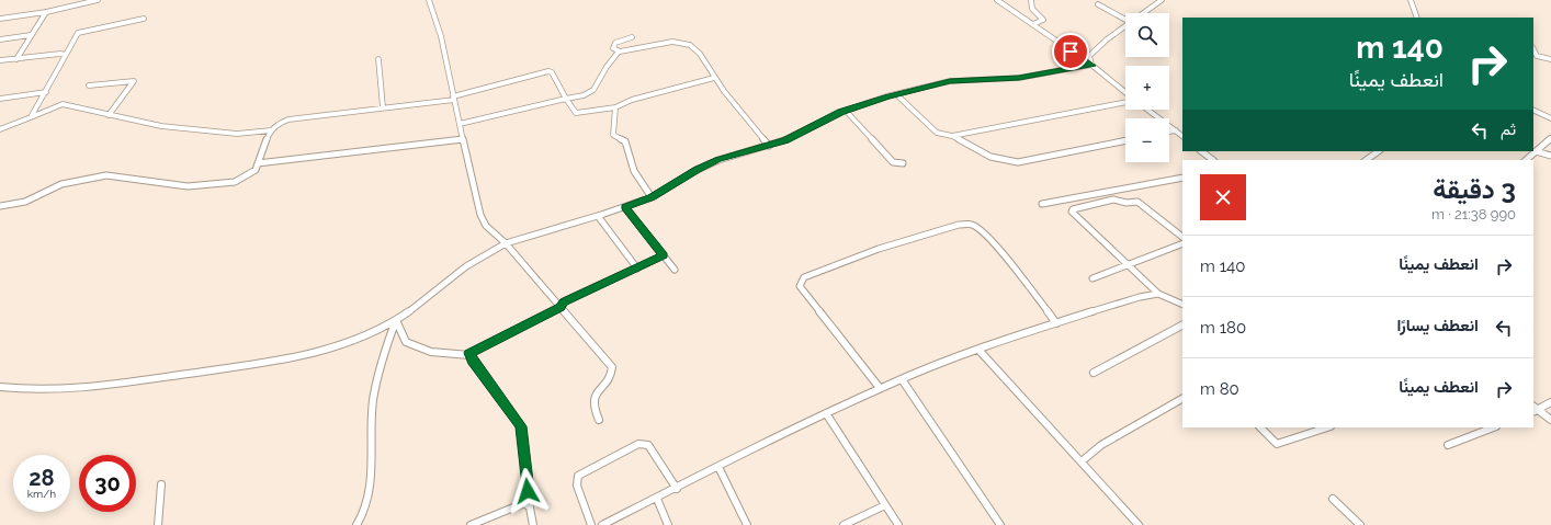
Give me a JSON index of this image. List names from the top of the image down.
{
  "page": {
    "map_buttons": ["+", "−"],
    "turn": ["140 m", "انعطف يمينًا"],
    "then": "ثم",
    "heading": ["3 دقيقة", "990 m · 21:38"],
    "list": [
      {
        "name": "انعطف يمينًا",
        "value": "140 m"
      },
      {
        "name": "انعطف يسارًا",
        "value": "180 m"
      },
      {
        "name": "انعطف يمينًا",
        "value": "80 m"
      }
    ],
    "speed": "28 km/h",
    "limit": "30"
  }
}
